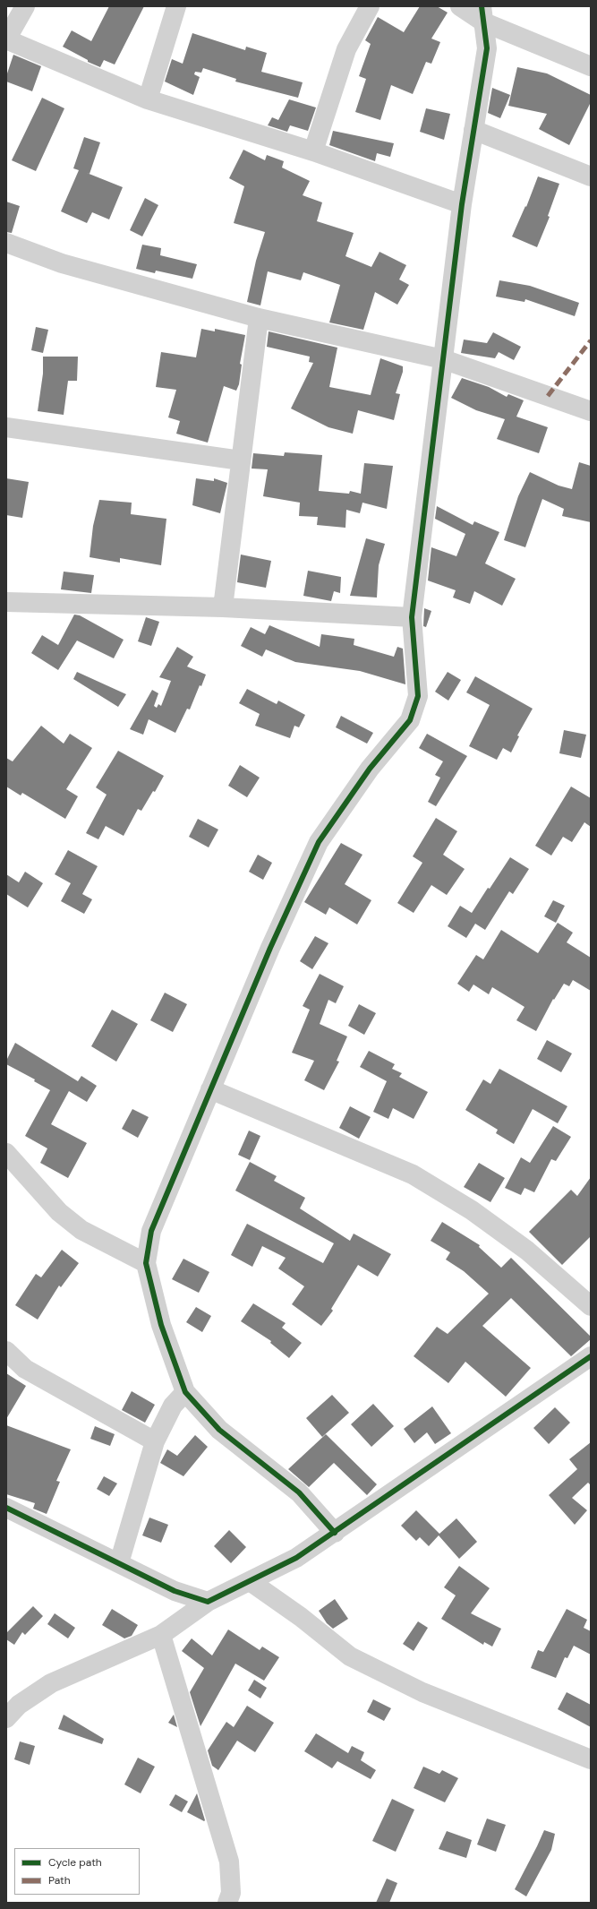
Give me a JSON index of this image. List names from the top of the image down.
{
  "legend": ["Cycle path", "Path"]
}
